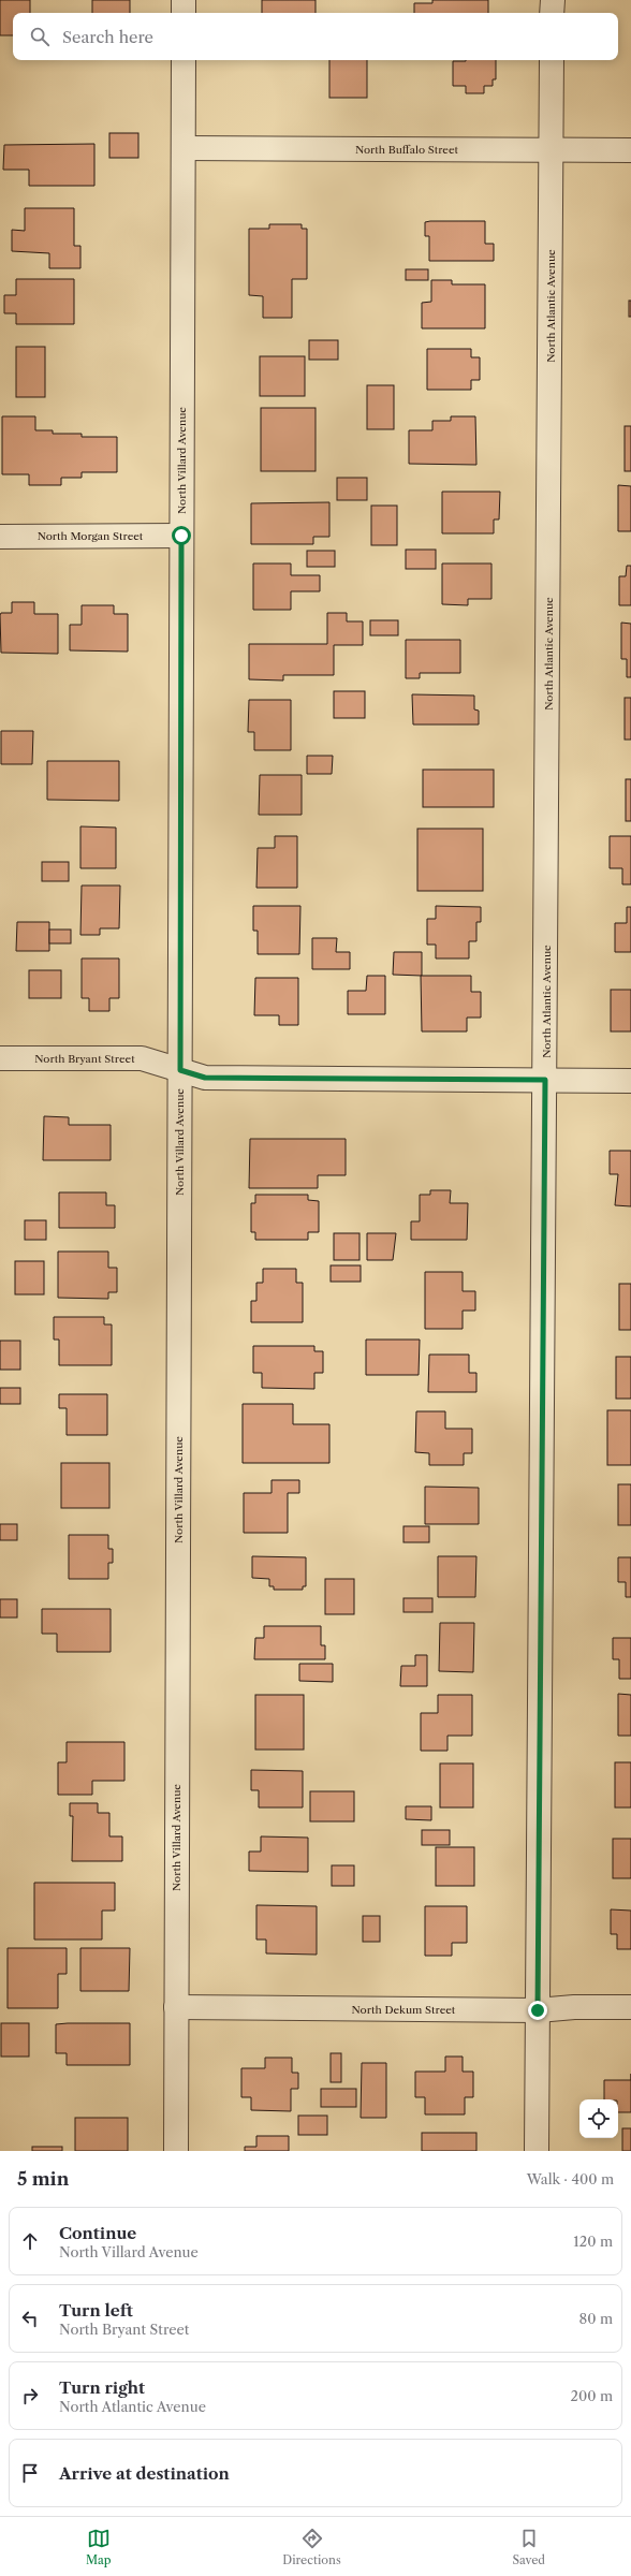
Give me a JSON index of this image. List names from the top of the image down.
{
  "streets": {
    "street": [
      "North Buffalo Street",
      "North Atlantic Avenue",
      "North Villard Avenue",
      "North Morgan Street",
      "North Bryant Street",
      "North Dekum Street"
    ]
  },
  "crossings": [
    ["North Buffalo Street", "North Atlantic Avenue"],
    ["North Buffalo Street", "North Villard Avenue"],
    ["North Atlantic Avenue", "North Bryant Street"],
    ["North Atlantic Avenue", "North Dekum Street"],
    ["North Villard Avenue", "North Morgan Street"],
    ["North Villard Avenue", "North Bryant Street"],
    ["North Villard Avenue", "North Dekum Street"]
  ],
  "page": {
    "search": "Search here",
    "heading": ["5 min", "Walk · 400 m"],
    "list": [
      ["Continue", "North Villard Avenue", "120 m"],
      ["Turn left", "North Bryant Street", "80 m"],
      ["Turn right", "North Atlantic Avenue", "200 m"],
      "Arrive at destination"
    ],
    "nav": ["Map", "Directions", "Saved"]
  }
}
